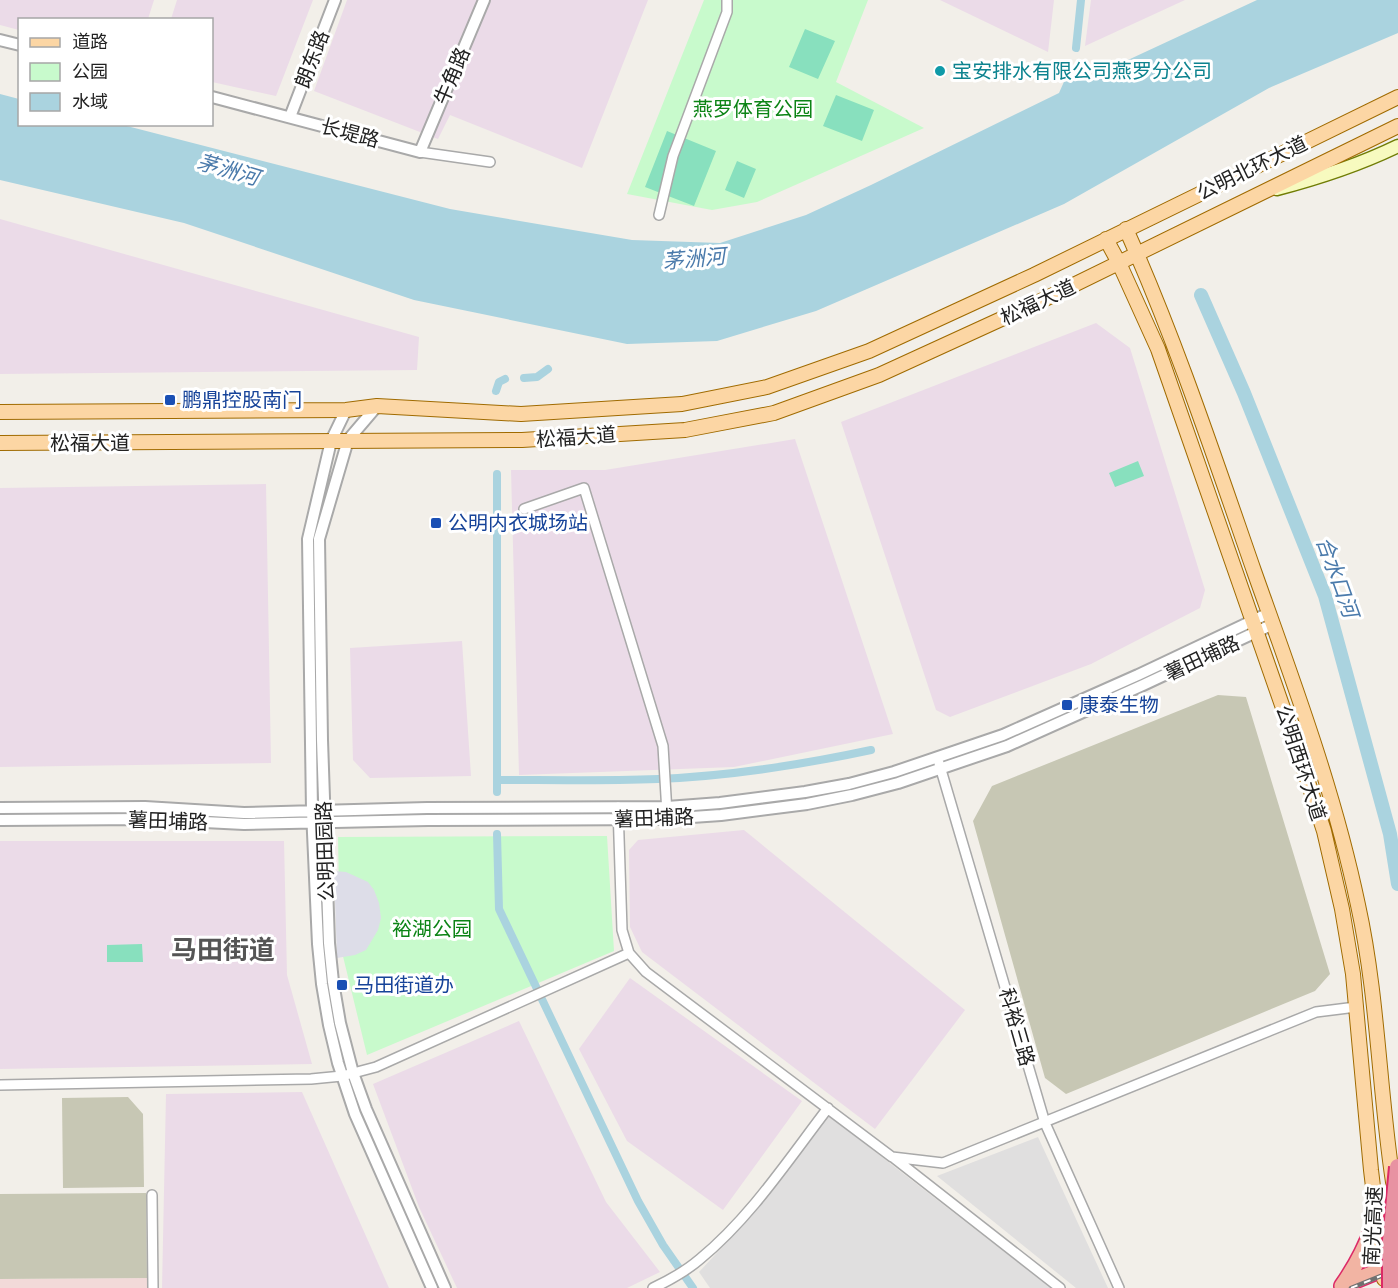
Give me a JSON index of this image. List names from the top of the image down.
{
  "streets": {
    "highway": ["南光高速"],
    "main road": ["公明北环大道", "松福大道", "公明西环大道"],
    "street": [
      "朗东路",
      "牛角路",
      "长堤路",
      "薯田埔路",
      "公明田园路",
      "科裕三路"
    ]
  },
  "crossings": [
    ["朗东路", "长堤路"],
    ["牛角路", "长堤路"],
    ["公明北环大道", "松福大道"],
    ["公明北环大道", "公明西环大道"],
    ["松福大道", "公明西环大道"],
    ["松福大道", "公明田园路"],
    ["薯田埔路", "公明西环大道"],
    ["薯田埔路", "公明田园路"],
    ["薯田埔路", "科裕三路"]
  ],
  "districts": ["马田街道"],
  "water": ["茅洲河", "合水口河"],
  "parks": ["燕罗体育公园", "裕湖公园"],
  "places": {
    "other": ["宝安排水有限公司燕罗分公司"],
    "transit": [
      "鹏鼎控股南门",
      "公明内衣城场站",
      "康泰生物",
      "马田街道办"
    ]
  },
  "legend": ["道路", "公园", "水域"]
}
